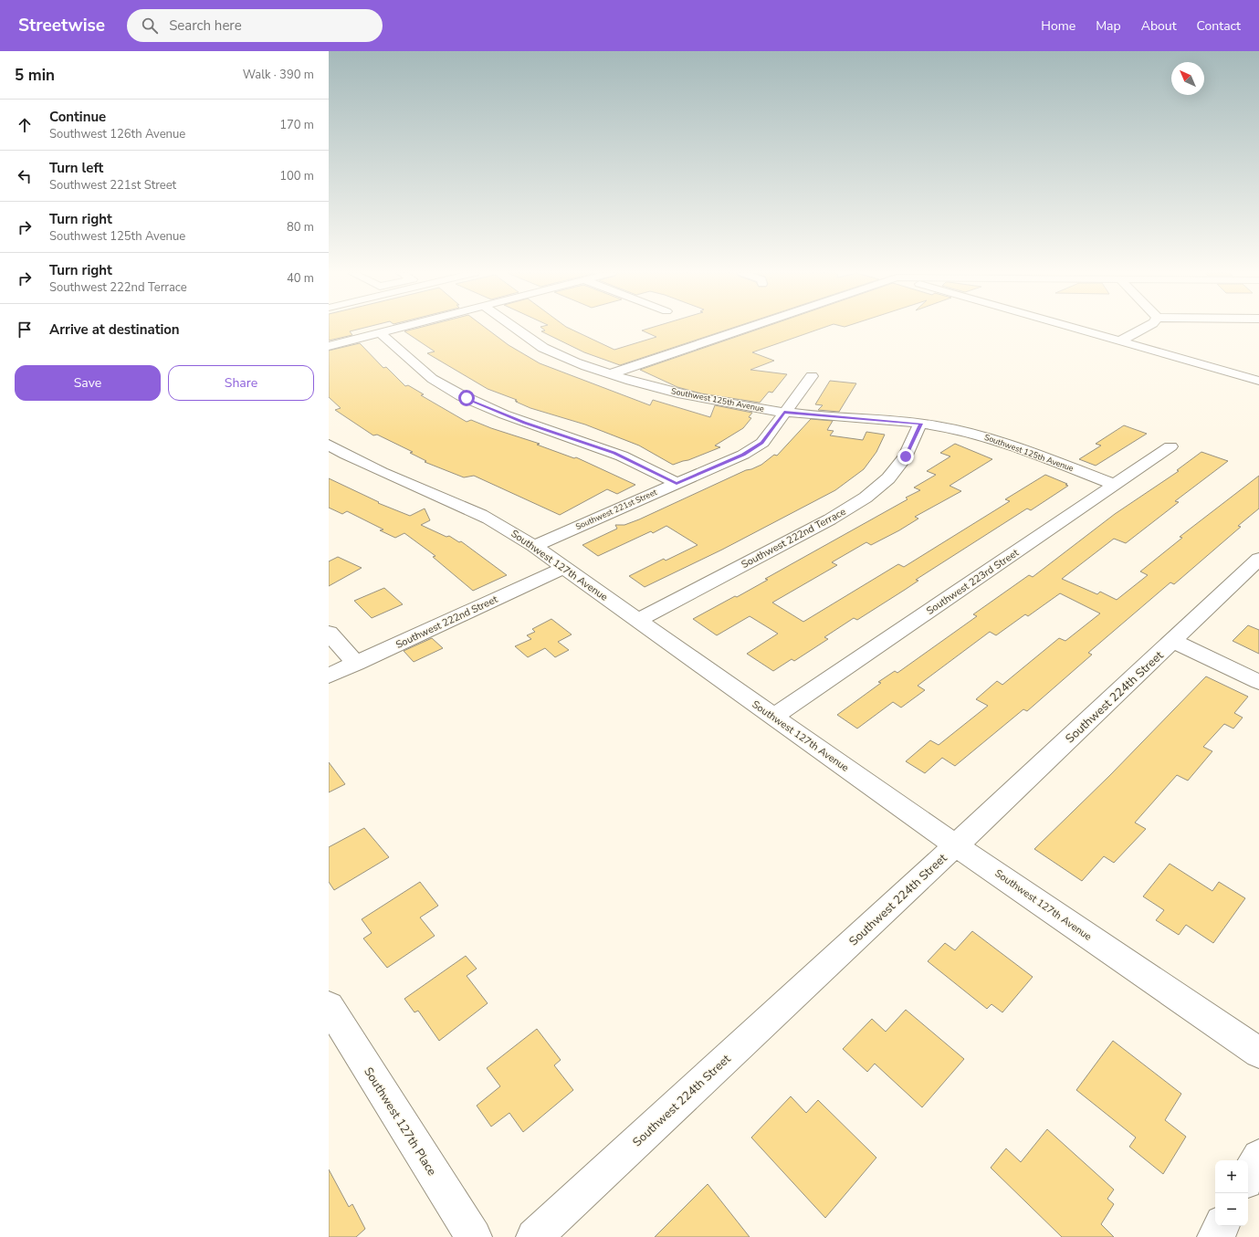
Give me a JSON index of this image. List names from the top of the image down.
{
  "streets": {
    "street": [
      "Southwest 125th Avenue",
      "Southwest 221st Street",
      "Southwest 222nd Terrace",
      "Southwest 127th Avenue",
      "Southwest 223rd Street",
      "Southwest 222nd Street",
      "Southwest 224th Street",
      "Southwest 127th Place"
    ]
  },
  "crossings": [
    ["Southwest 125th Avenue", "Southwest 221st Street"],
    ["Southwest 125th Avenue", "Southwest 222nd Terrace"],
    ["Southwest 125th Avenue", "Southwest 223rd Street"],
    ["Southwest 221st Street", "Southwest 127th Avenue"],
    ["Southwest 222nd Terrace", "Southwest 127th Avenue"],
    ["Southwest 127th Avenue", "Southwest 223rd Street"],
    ["Southwest 127th Avenue", "Southwest 222nd Street"],
    ["Southwest 127th Avenue", "Southwest 224th Street"]
  ],
  "north": "top left",
  "page": {
    "header": "Streetwise",
    "search": "Search here",
    "nav": [
      "Home",
      "Map",
      "About",
      "Contact"
    ],
    "heading": ["5 min", "Walk · 390 m"],
    "list": [
      ["Continue", "Southwest 126th Avenue", "170 m"],
      ["Turn left", "Southwest 221st Street", "100 m"],
      ["Turn right", "Southwest 125th Avenue", "80 m"],
      ["Turn right", "Southwest 222nd Terrace", "40 m"],
      "Arrive at destination"
    ],
    "buttons": ["Save", "Share"],
    "map_buttons": ["+", "−"]
  }
}
